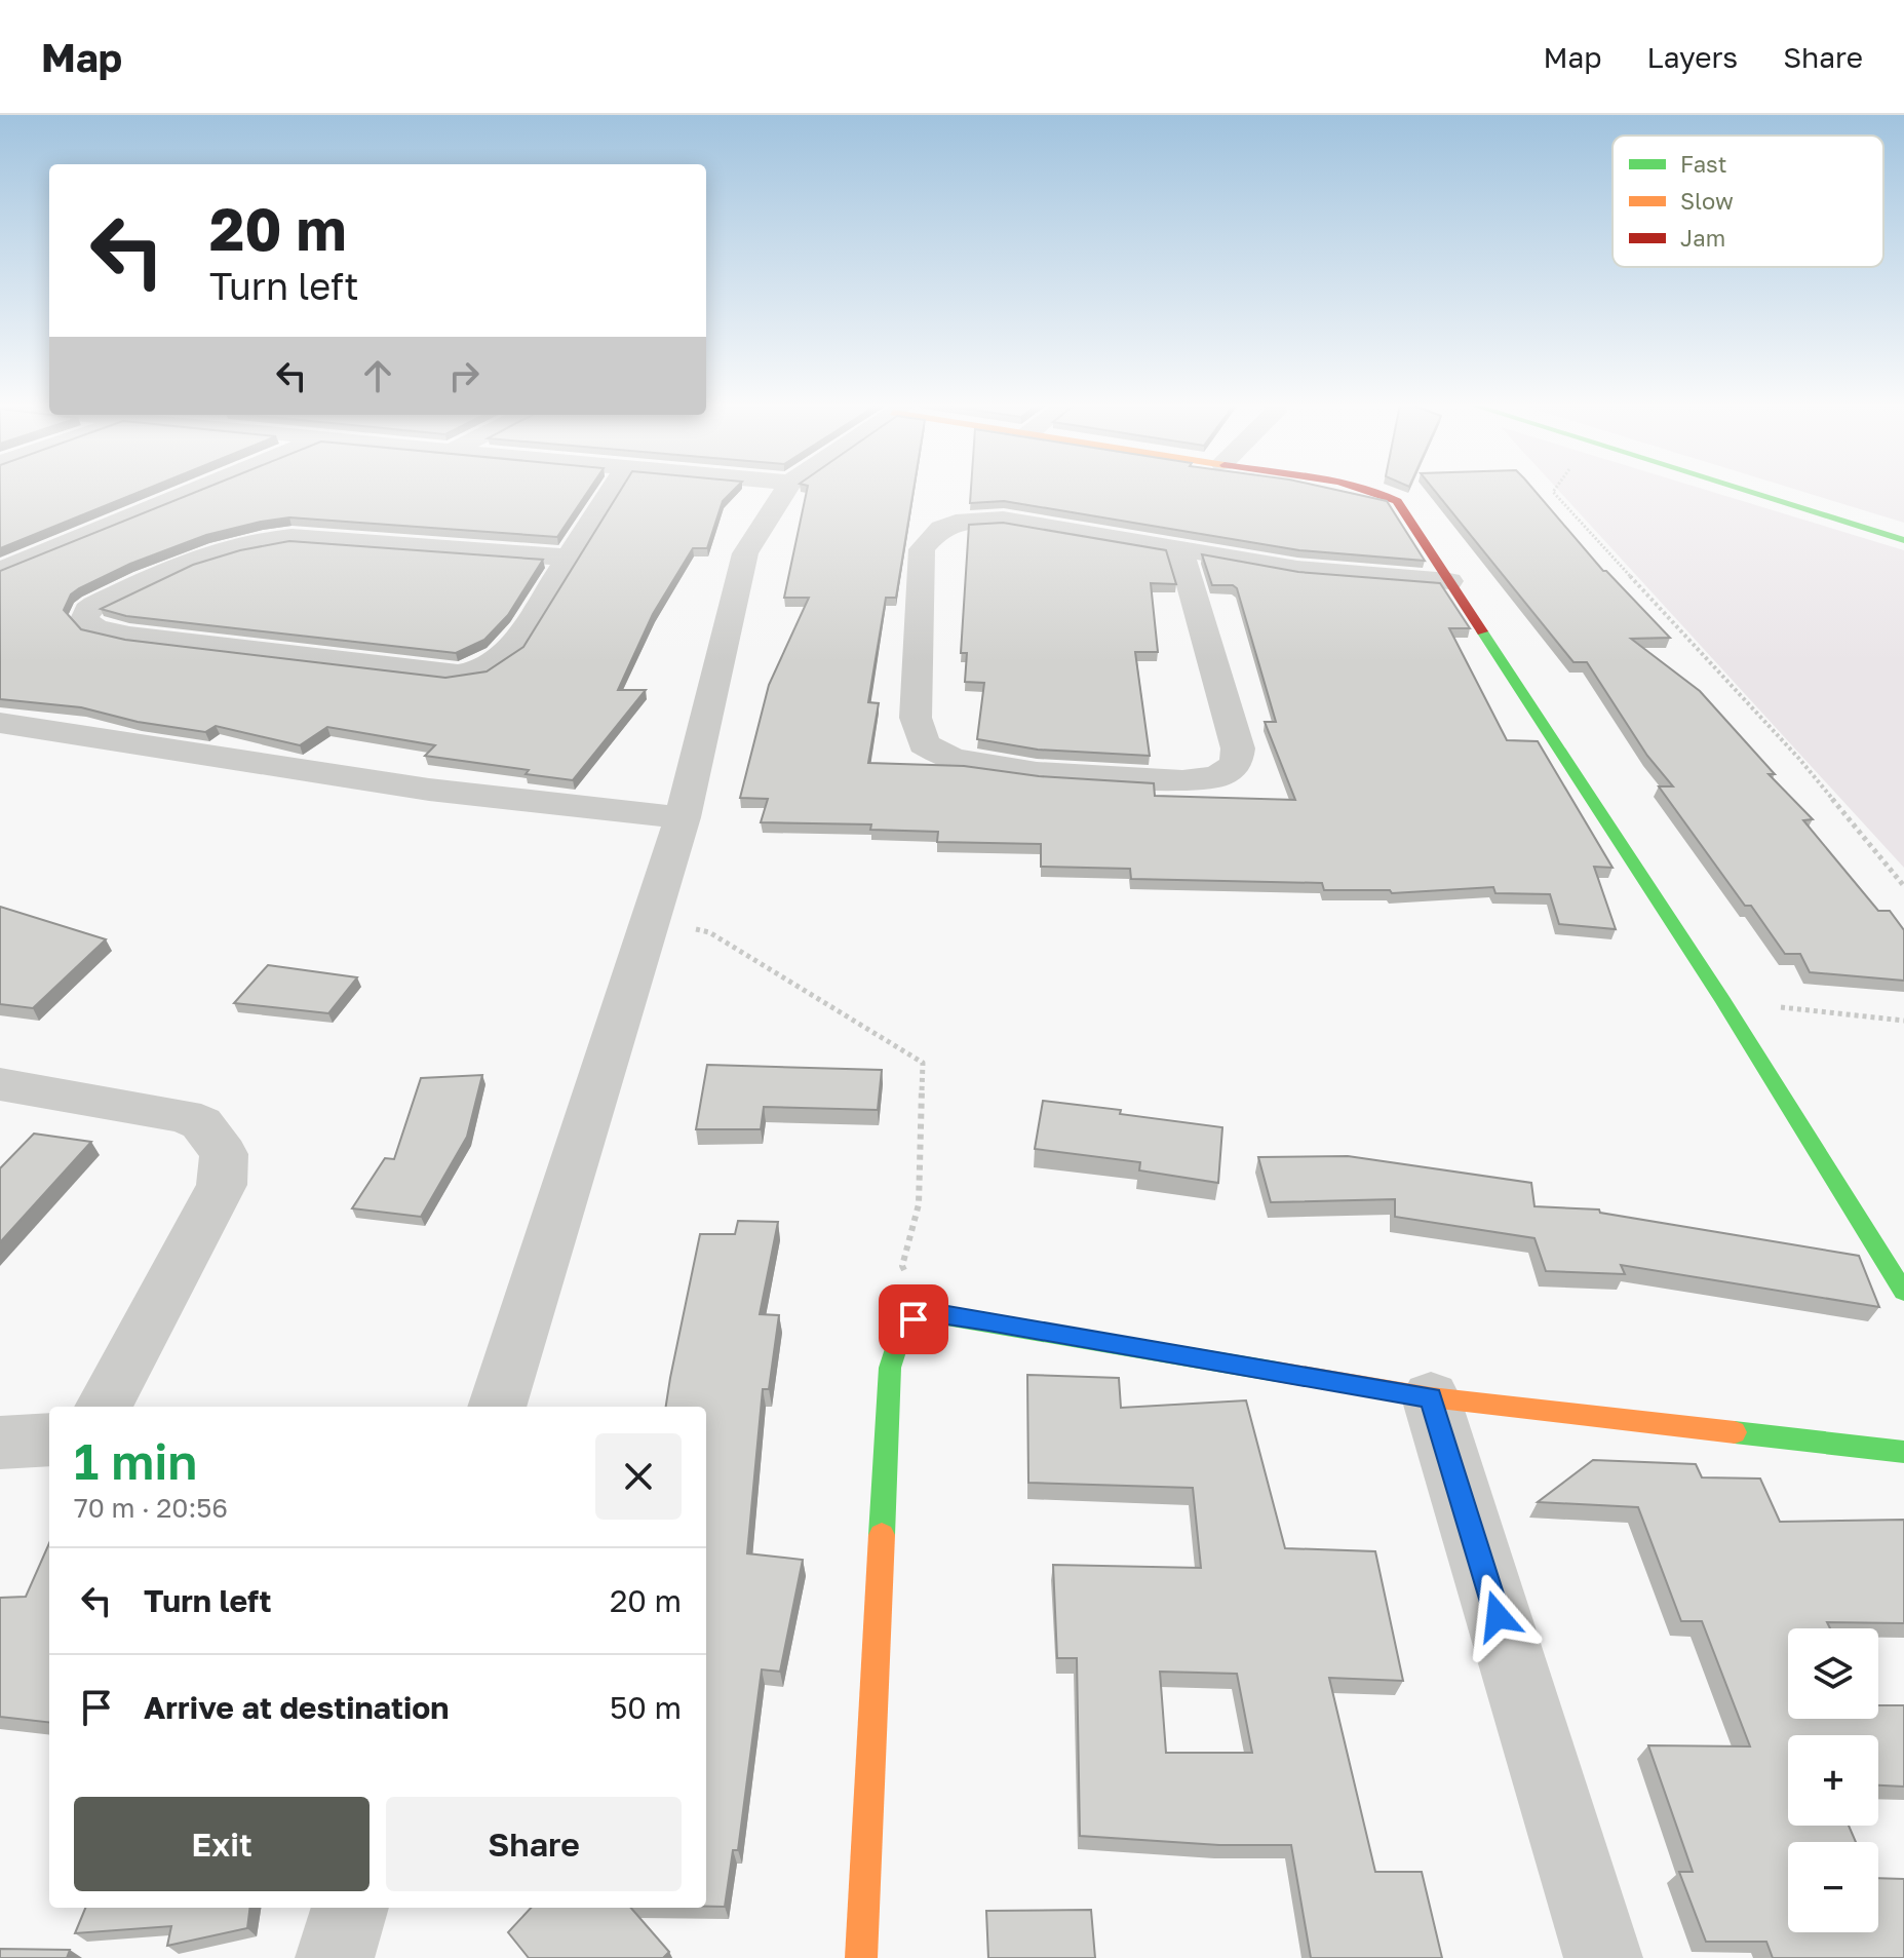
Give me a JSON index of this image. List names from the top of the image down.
{
  "legend": ["Fast", "Slow", "Jam"],
  "page": {
    "header": "Map",
    "nav": ["Map", "Layers", "Share"],
    "turn": ["20 m", "Turn left"],
    "heading": ["1 min", "70 m · 20:56"],
    "list": [
      {
        "name": "Turn left",
        "value": "20 m"
      },
      {
        "name": "Arrive at destination",
        "value": "50 m"
      }
    ],
    "map_buttons": ["+", "−"],
    "buttons": ["Exit", "Share"]
  }
}
